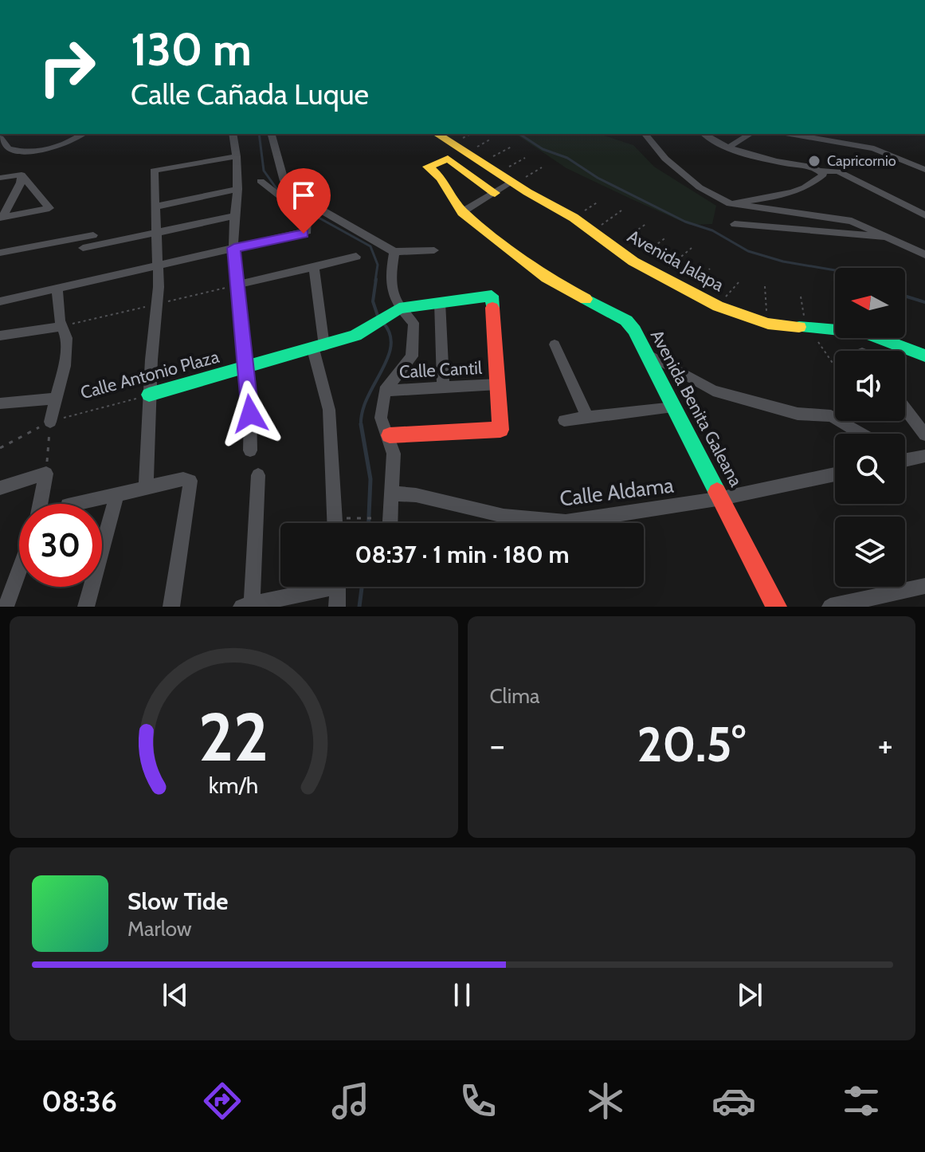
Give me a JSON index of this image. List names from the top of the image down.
{
  "streets": {
    "street": [
      "Avenida Jalapa",
      "Calle Cantil",
      "Calle Antonio Plaza",
      "Avenida Benita Galeana",
      "Calle Aldama"
    ]
  },
  "crossings": [
    ["Avenida Benita Galeana", "Calle Aldama"]
  ],
  "places": ["Capricornio"],
  "north": "left",
  "page": {
    "turn": ["130 m", "Calle Cañada Luque"],
    "limit": "30",
    "trip": "08:37 · 1 min · 180 m",
    "tile": "Clima",
    "heat": ["−", "20.5°", "+"],
    "song": ["Slow Tide", "Marlow"],
    "tabs": "08:36",
    "gauge": ["22", "km/h"]
  }
}
